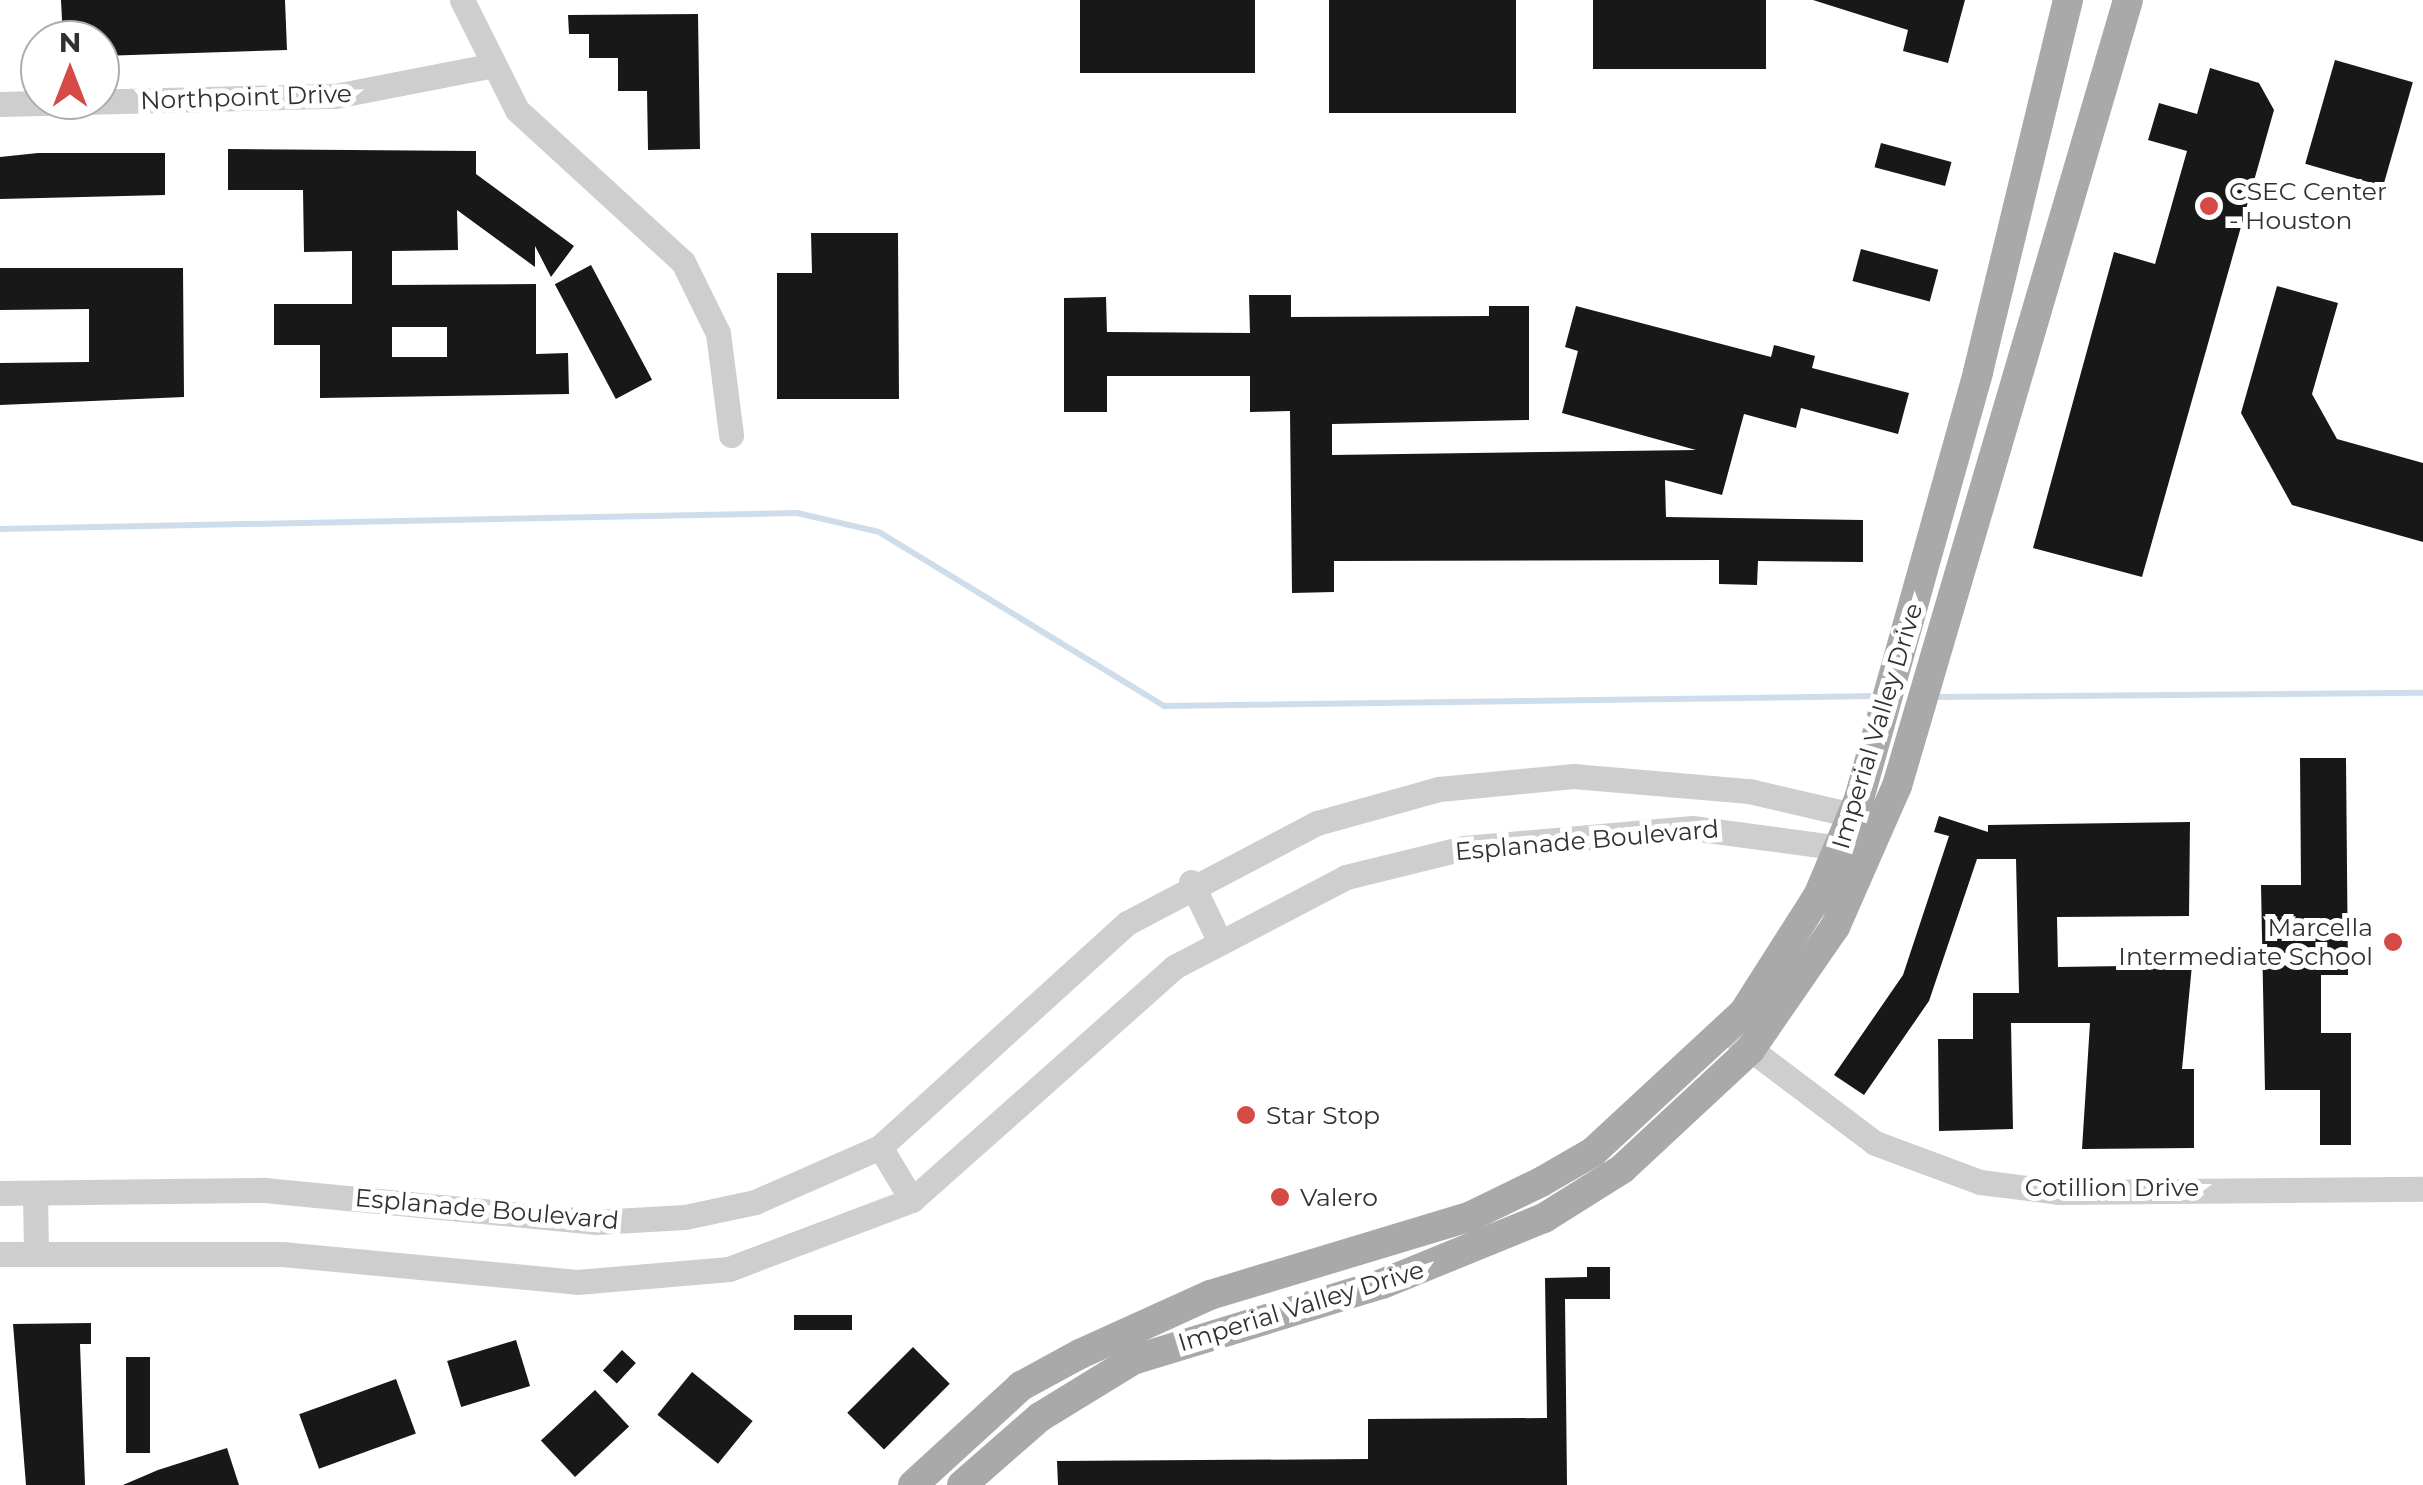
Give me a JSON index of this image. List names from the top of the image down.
{
  "streets": {
    "main road": ["Imperial Valley Drive"],
    "street": ["Northpoint Drive", "Esplanade Boulevard", "Cotillion Drive"]
  },
  "crossings": [
    ["Imperial Valley Drive", "Esplanade Boulevard"],
    ["Imperial Valley Drive", "Cotillion Drive"]
  ],
  "places": [
    "CSEC Center - Houston",
    "Marcella Intermediate School",
    "Star Stop",
    "Valero"
  ],
  "north": "top"
}
